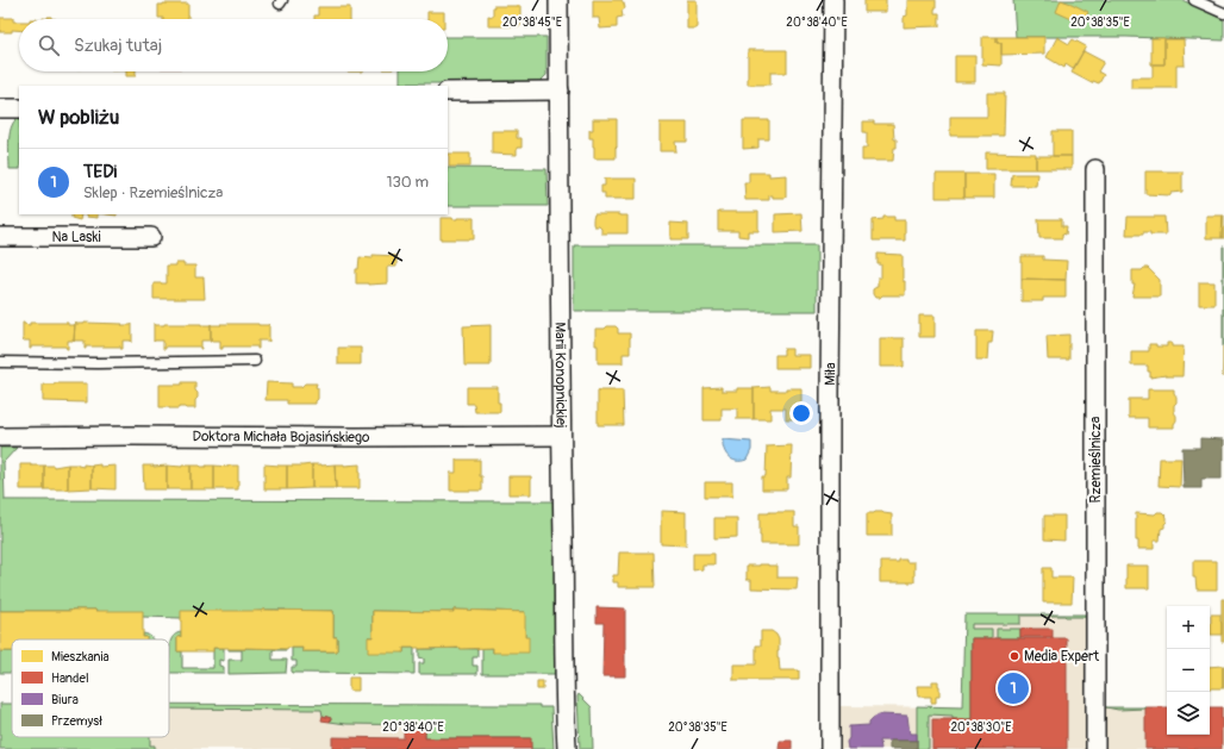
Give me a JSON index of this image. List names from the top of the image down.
{
  "streets": {
    "street": [
      "Na Laski",
      "Miła",
      "Marii Konopnickiej",
      "Doktora Michała Bojasińskiego",
      "Rzemieślnicza"
    ]
  },
  "crossings": [
    ["Marii Konopnickiej", "Doktora Michała Bojasińskiego"]
  ],
  "places": ["Media Expert"],
  "legend": [
    "Mieszkania",
    "Handel",
    "Biura",
    "Przemysł"
  ],
  "page": {
    "search": "Szukaj tutaj",
    "heading": "W pobliżu",
    "list": [
      {
        "mark": "1",
        "name": "TEDi",
        "note": "Sklep · Rzemieślnicza",
        "value": "130 m"
      }
    ],
    "map_buttons": ["+", "−"],
    "pins": "1"
  },
  "coordinates": [
    "20°38'45\"E",
    "20°38'40\"E",
    "20°38'35\"E",
    "20°38'30\"E"
  ]
}
